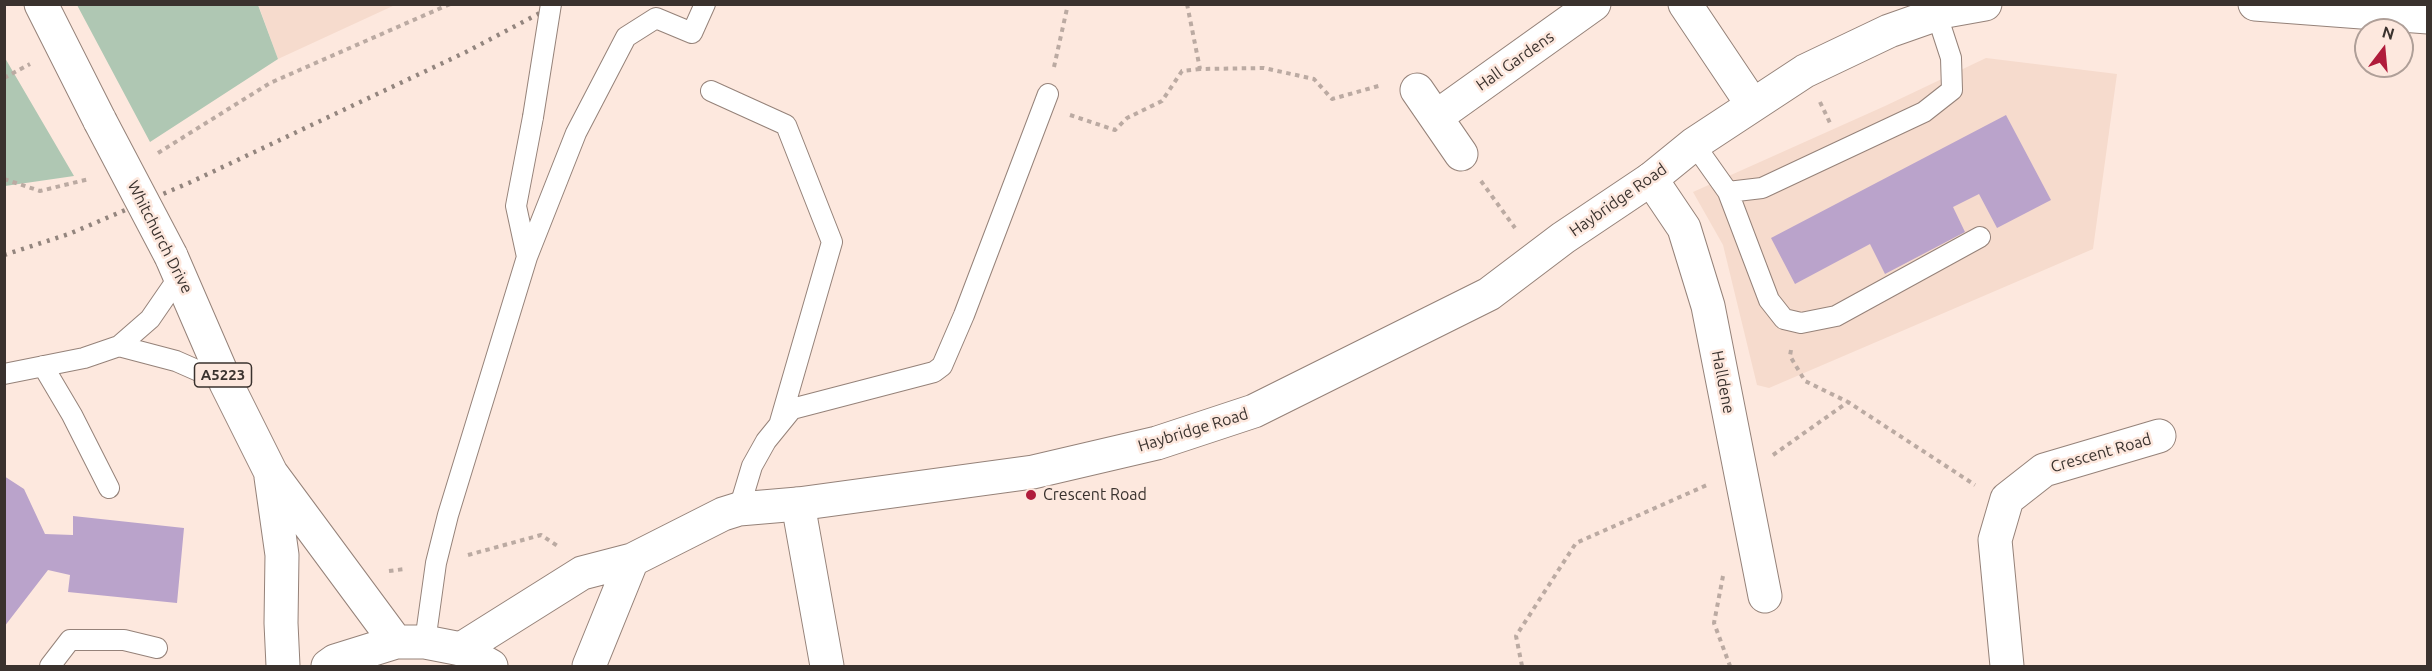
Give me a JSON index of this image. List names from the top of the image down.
{
  "streets": {
    "street": [
      "Hall Gardens",
      "Haybridge Road",
      "Whitchurch Drive",
      "A5223",
      "Halldene",
      "Crescent Road"
    ]
  },
  "crossings": [
    ["Haybridge Road", "Halldene"]
  ],
  "places": ["Crescent Road"],
  "north": "top"
}
